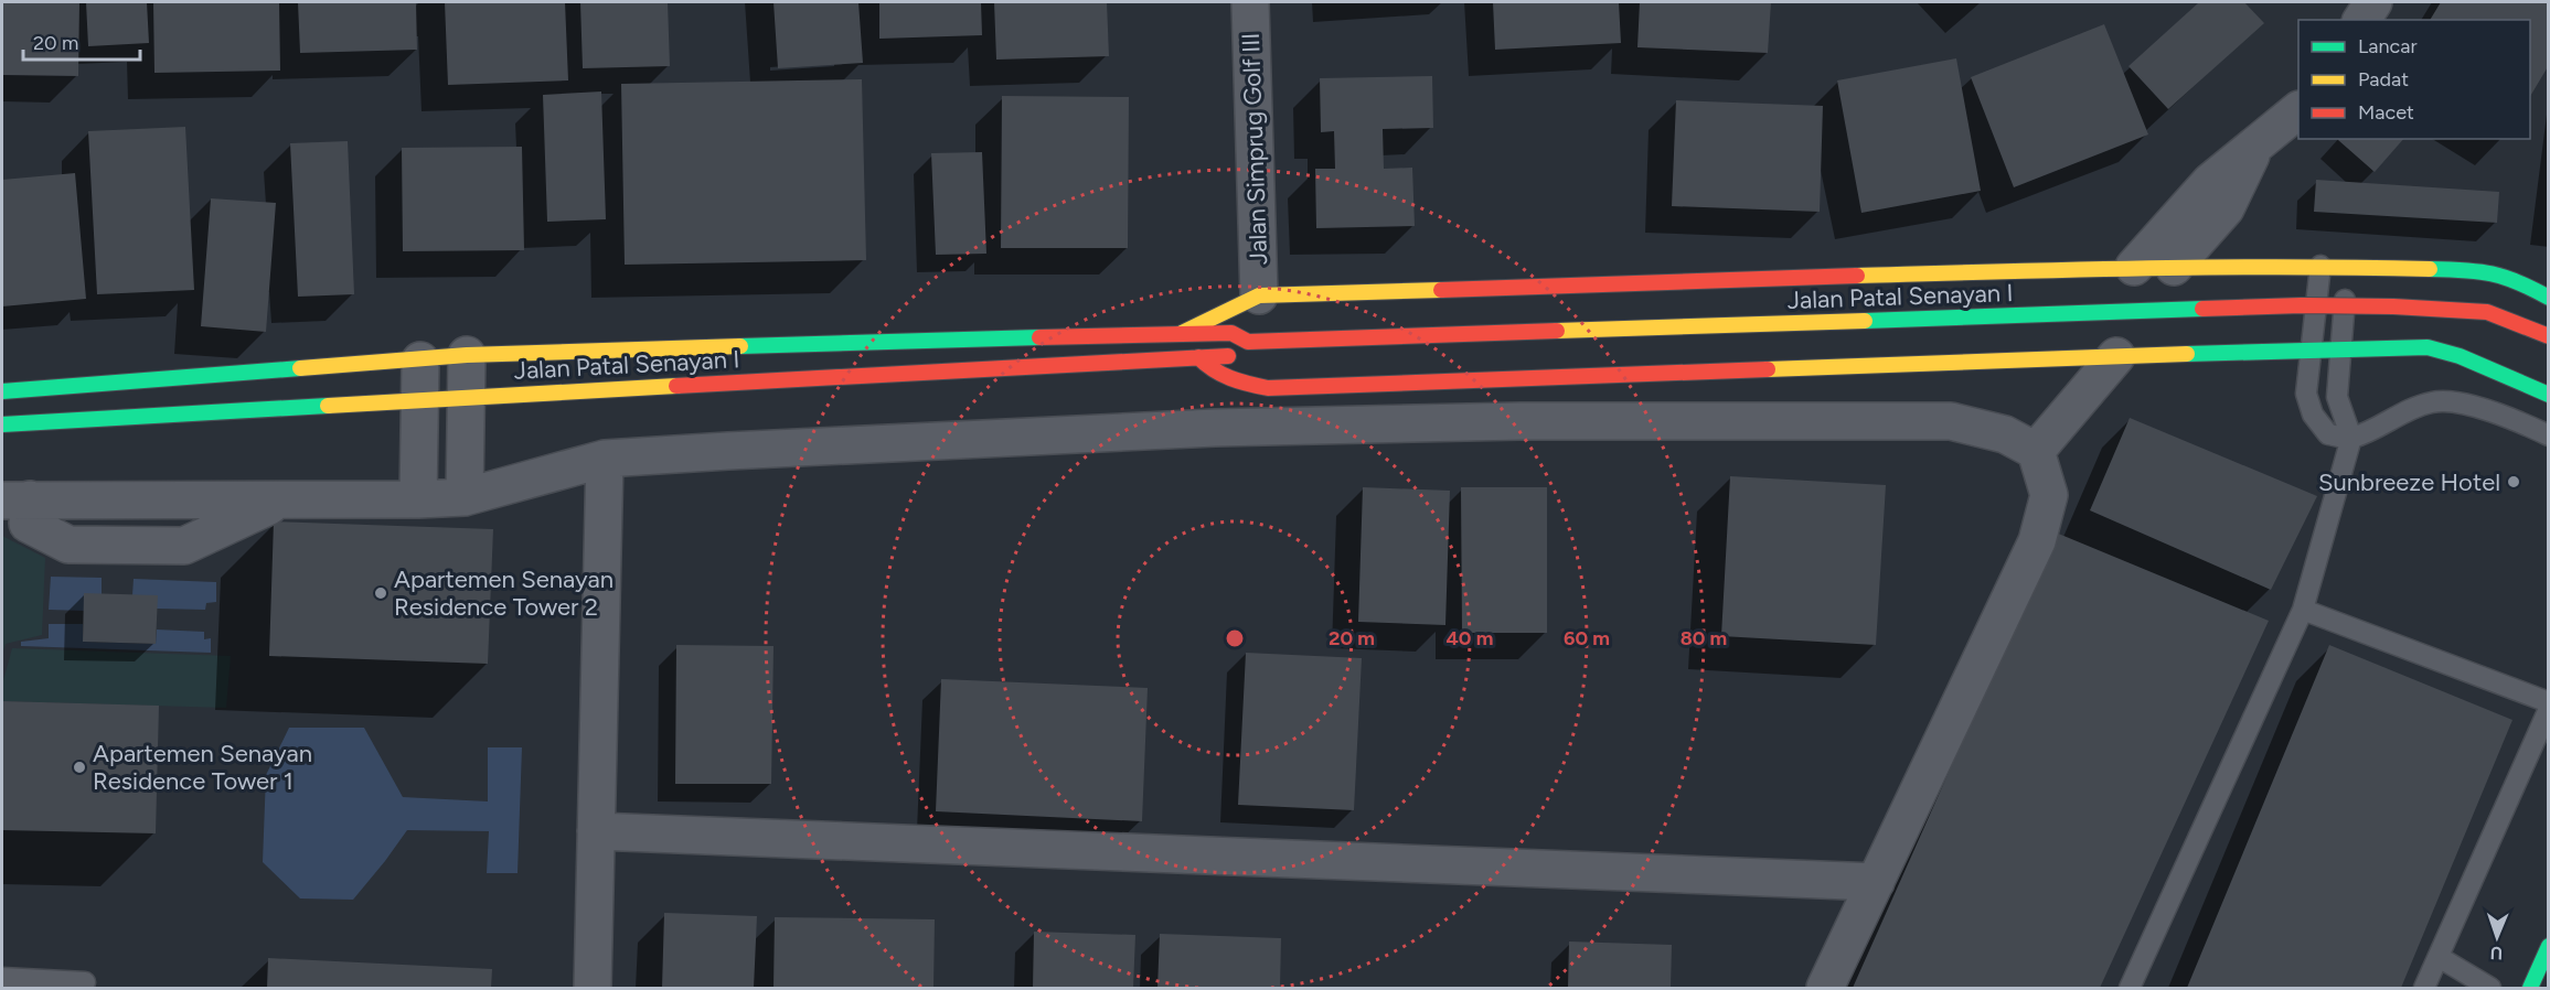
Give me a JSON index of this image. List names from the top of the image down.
{
  "streets": {
    "main road": ["Jalan Patal Senayan I"],
    "street": ["Jalan Simprug Golf III"]
  },
  "places": ["Sunbreeze Hotel", "Apartemen Senayan Residence Tower 2", "Apartemen Senayan Residence Tower 1"],
  "legend": ["Lancar", "Padat", "Macet"],
  "scale_bar": "20 m",
  "north": "bottom",
  "rings": [
    "20 m",
    "40 m",
    "60 m",
    "80 m"
  ]
}
